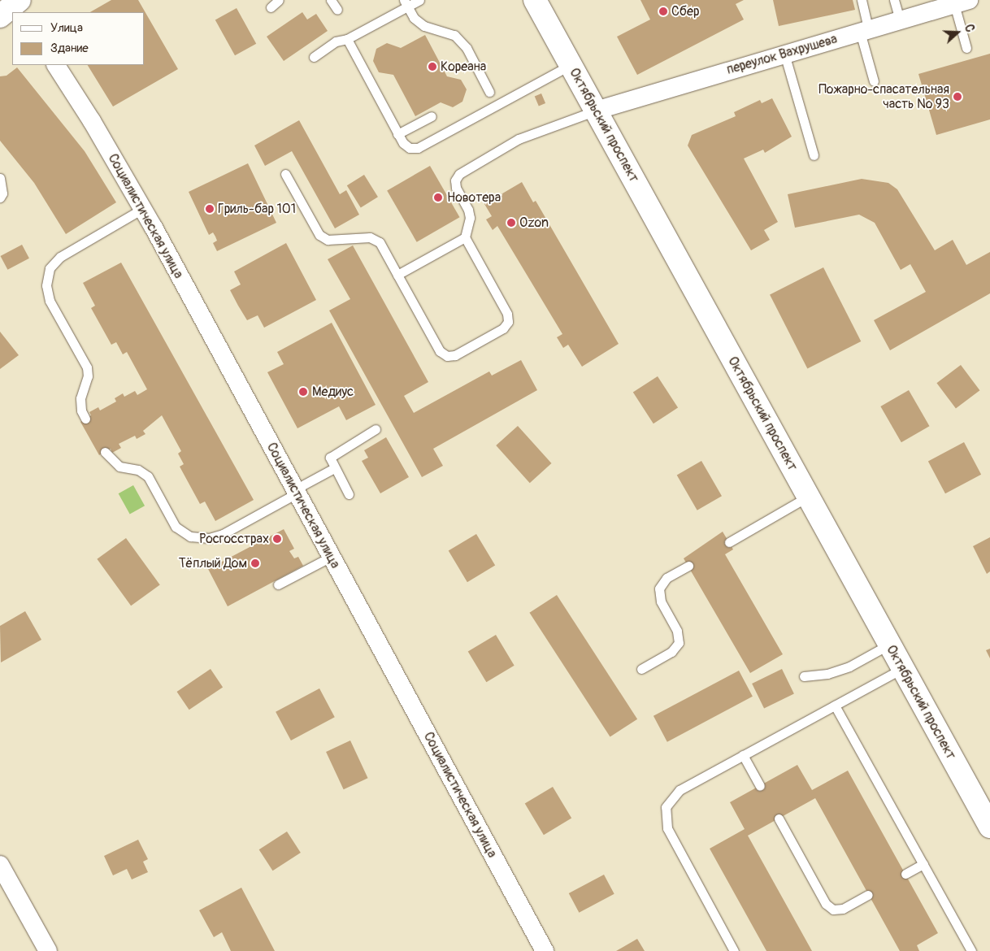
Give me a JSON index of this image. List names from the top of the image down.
{
  "streets": {
    "street": ["переулок Вахрушева", "Октябрьский проспект", "Социалистическая улица"]
  },
  "crossings": [
    ["переулок Вахрушева", "Октябрьский проспект"]
  ],
  "places": [
    "Сбер",
    "Кореана",
    "Пожарно-спасательная часть № 93",
    "Новотера",
    "Гриль-бар 101",
    "Ozon",
    "Медиус",
    "Росгосстрах",
    "Тёплый Дом"
  ],
  "legend": ["Улица", "Здание"],
  "north": "right"
}
